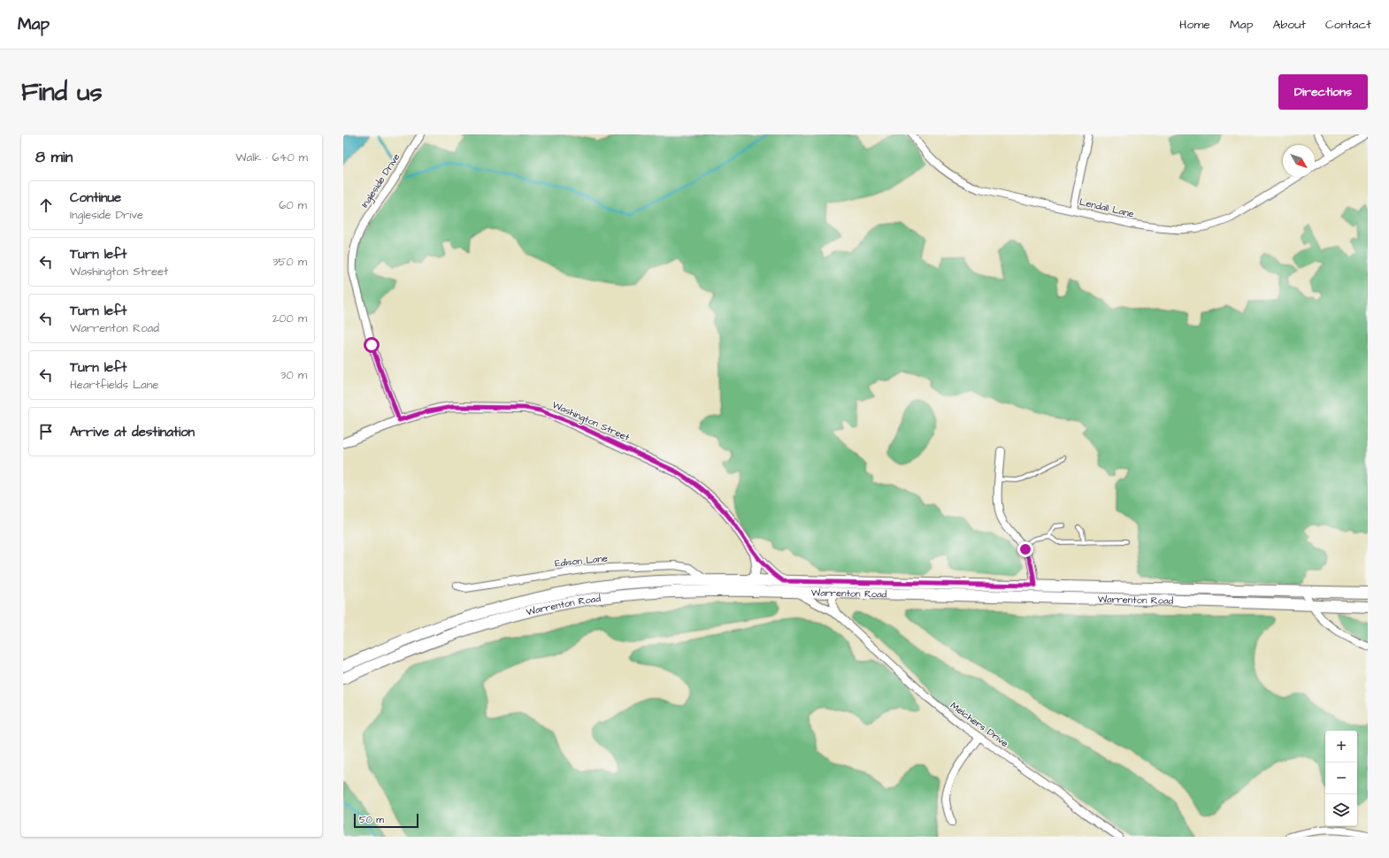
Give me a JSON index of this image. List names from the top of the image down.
{
  "streets": {
    "main road": ["Warrenton Road"],
    "street": [
      "Ingleside Drive",
      "Lendall Lane",
      "Washington Street",
      "Edison Lane",
      "Melchers Drive"
    ]
  },
  "crossings": [
    ["Ingleside Drive", "Washington Street"],
    ["Washington Street", "Warrenton Road"],
    ["Edison Lane", "Warrenton Road"],
    ["Warrenton Road", "Melchers Drive"]
  ],
  "scale_bar": "50 m",
  "north": "bottom right",
  "page": {
    "header": "Map",
    "nav": [
      "Home",
      "Map",
      "About",
      "Contact"
    ],
    "buttons": "Directions",
    "title": "Find us",
    "heading": ["8 min", "Walk · 640 m"],
    "list": [
      ["Continue", "Ingleside Drive", "60 m"],
      ["Turn left", "Washington Street", "350 m"],
      ["Turn left", "Warrenton Road", "200 m"],
      ["Turn left", "Heartfields Lane", "30 m"],
      "Arrive at destination"
    ],
    "map_buttons": ["+", "−"],
    "scale": "50 m"
  }
}
